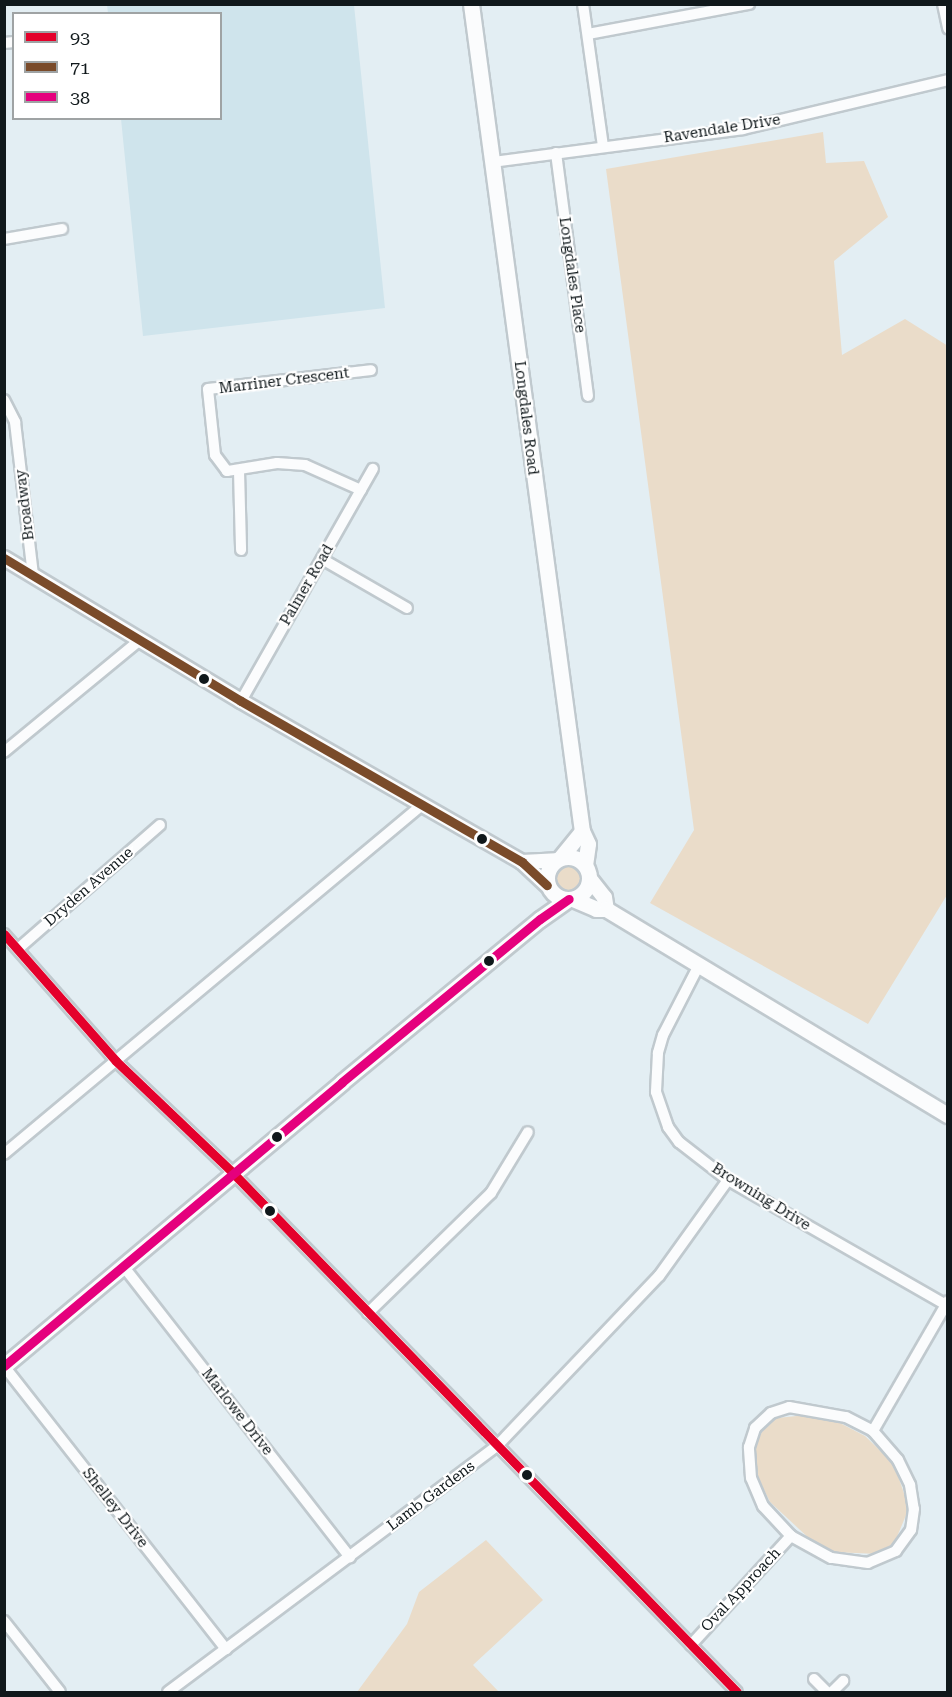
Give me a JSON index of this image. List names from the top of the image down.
{
  "streets": {
    "main road": ["Longdales Road"],
    "street": [
      "Ravendale Drive",
      "Longdales Place",
      "Marriner Crescent",
      "Broadway",
      "Palmer Road",
      "Dryden Avenue",
      "Browning Drive",
      "Marlowe Drive",
      "Lamb Gardens",
      "Shelley Drive",
      "Oval Approach"
    ]
  },
  "crossings": [
    ["Ravendale Drive", "Longdales Place"],
    ["Ravendale Drive", "Longdales Road"],
    ["Browning Drive", "Lamb Gardens"],
    ["Marlowe Drive", "Lamb Gardens"],
    ["Lamb Gardens", "Shelley Drive"]
  ],
  "lines": ["transit line 71", "transit line 38", "transit line 93"],
  "legend": ["93", "71", "38"]
}
